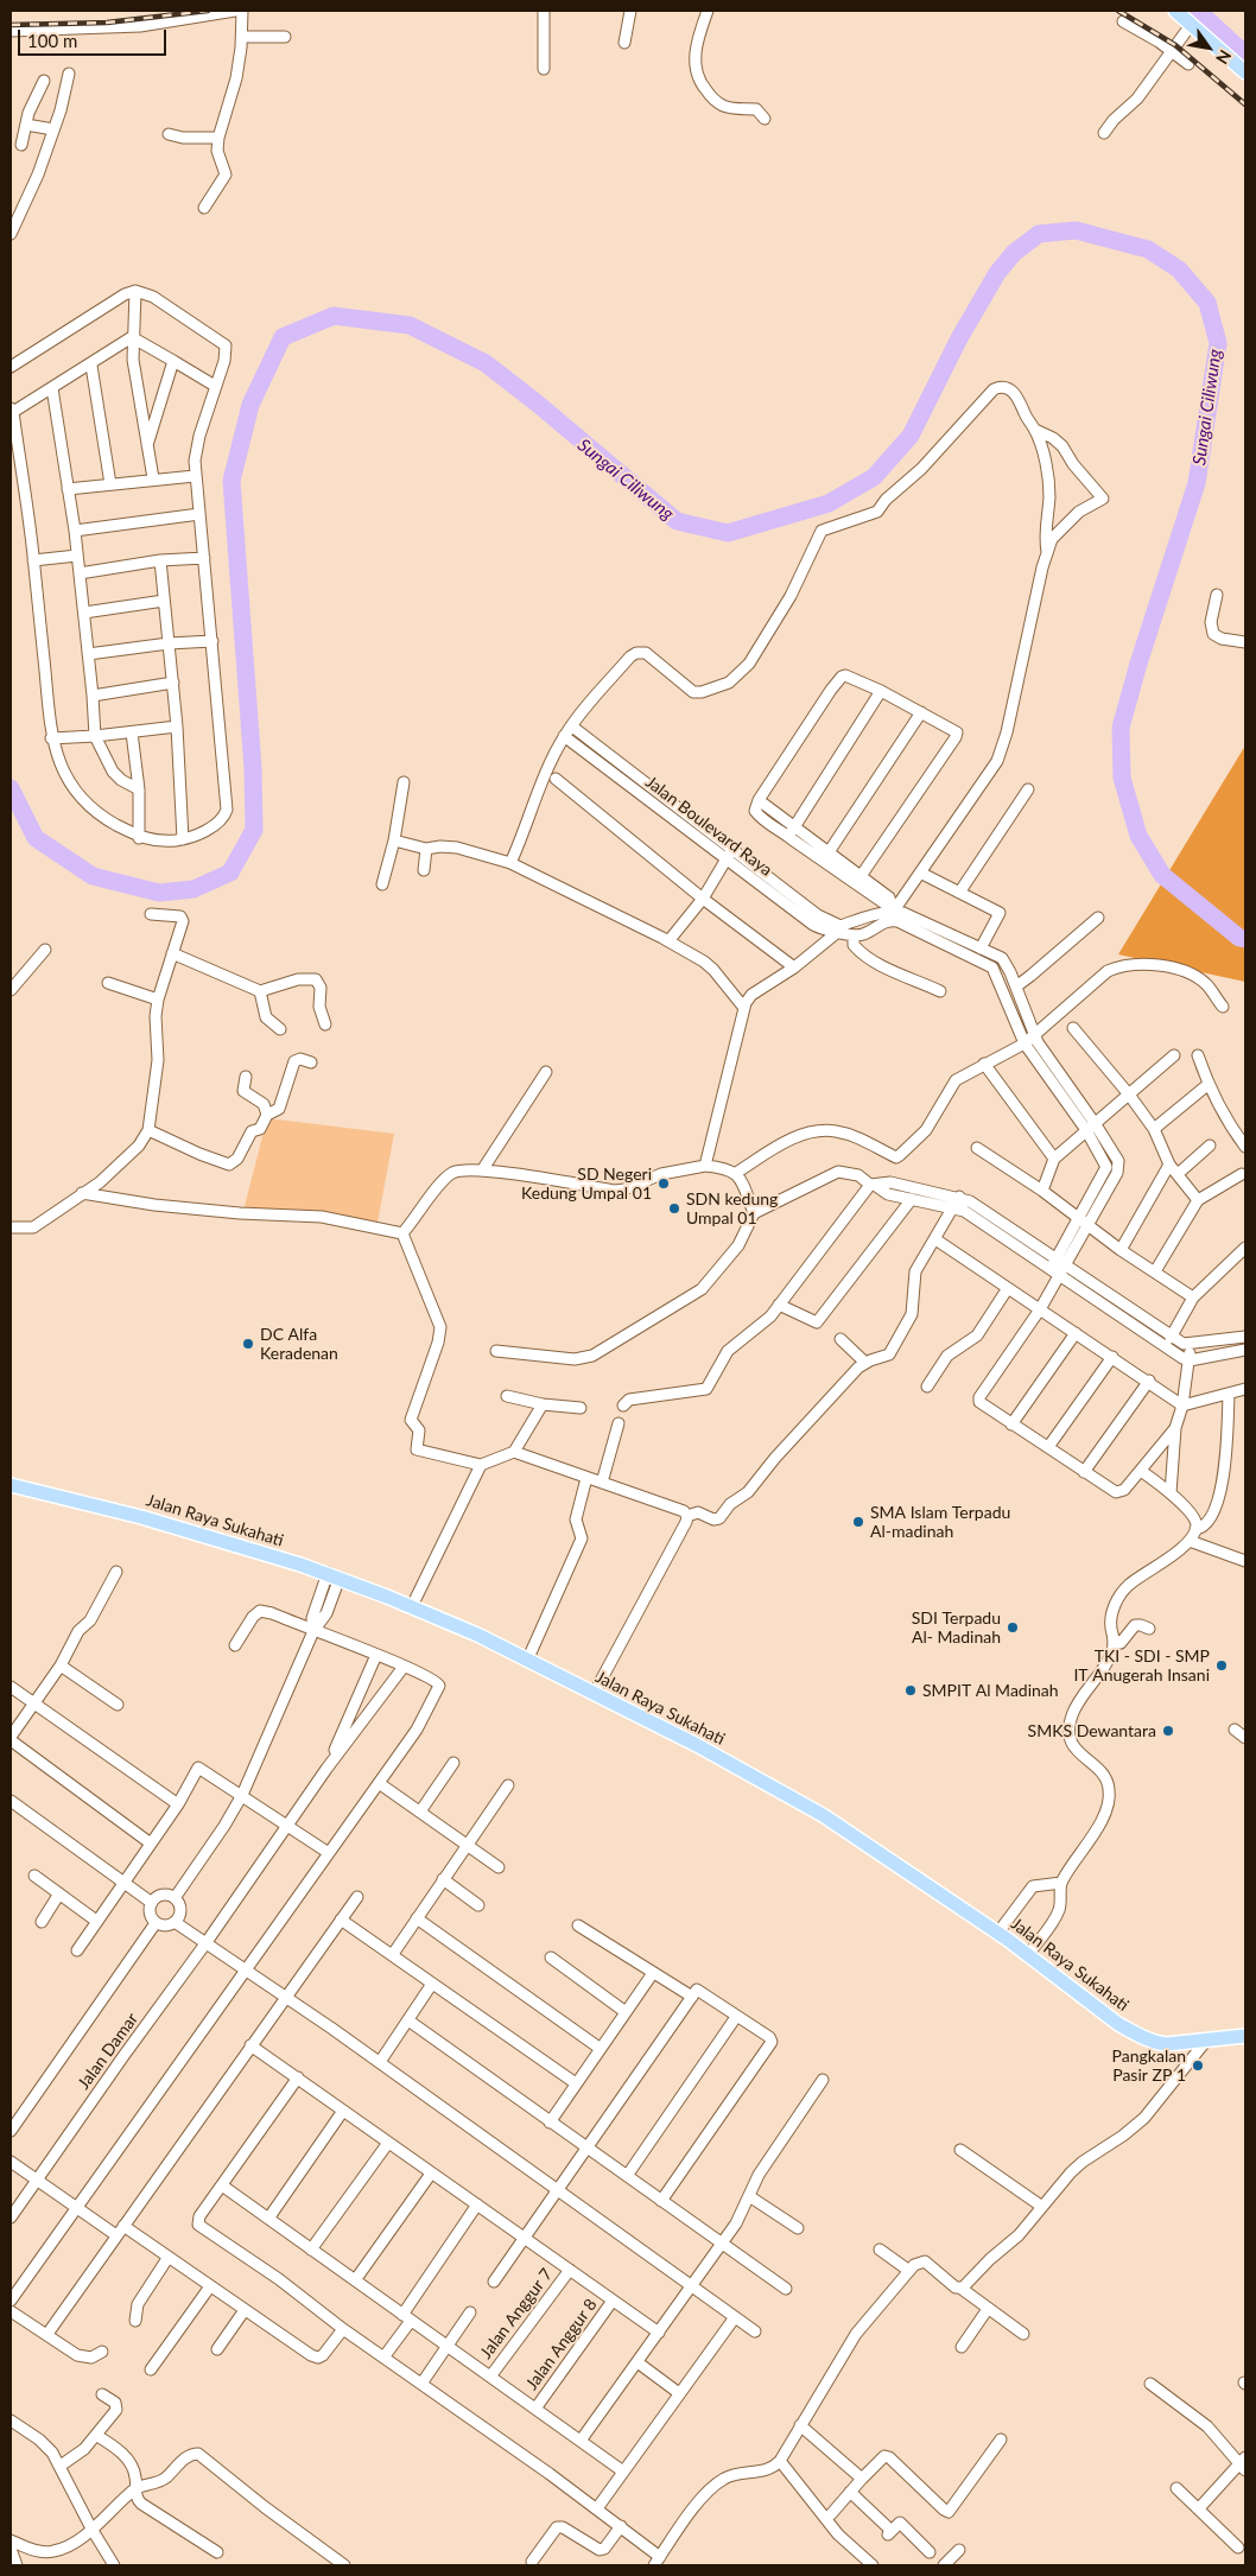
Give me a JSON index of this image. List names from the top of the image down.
{
  "streets": {
    "main road": ["Jalan Raya Sukahati"],
    "street": [
      "Jalan Boulevard Raya",
      "Jalan Damar",
      "Jalan Anggur 7",
      "Jalan Anggur 8"
    ]
  },
  "water": ["Sungai Ciliwung"],
  "places": [
    "SD Negeri Kedung Umpal 01",
    "SDN kedung Umpal 01",
    "DC Alfa Keradenan",
    "SMA Islam Terpadu Al-madinah",
    "SDI Terpadu Al- Madinah",
    "TKI - SDI - SMP IT Anugerah Insani",
    "SMPIT Al Madinah",
    "SMKS Dewantara",
    "Pangkalan Pasir ZP 1"
  ],
  "scale_bar": "100 m",
  "north": "bottom right"
}
